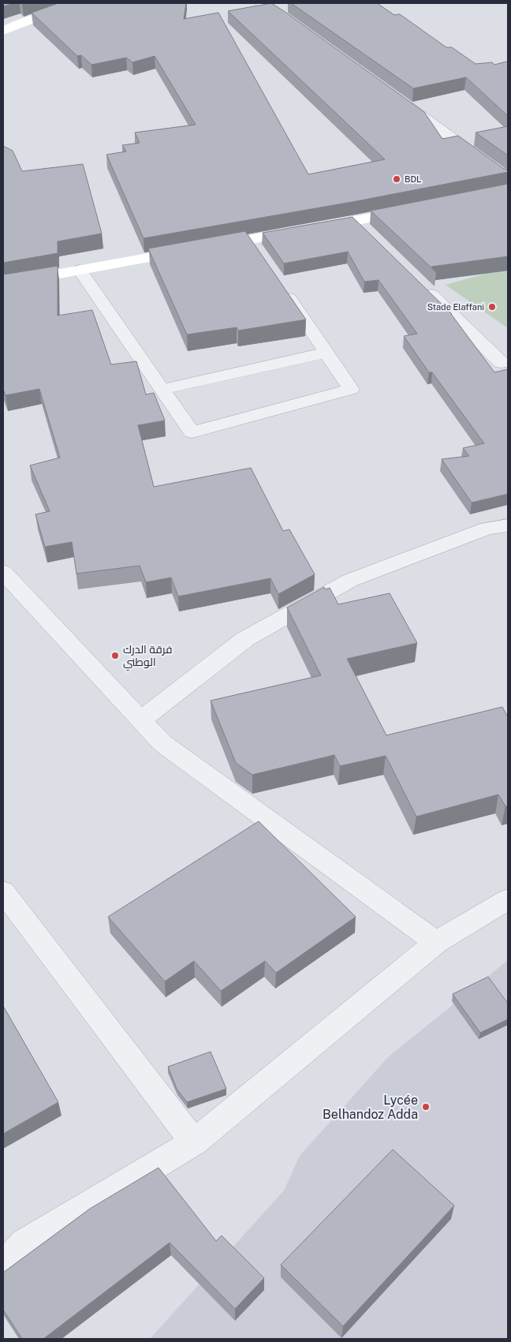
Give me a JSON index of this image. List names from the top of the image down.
{
  "places": [
    "BDL",
    "Stade Elaffani",
    "فرقة الدرك الوطني",
    "Lycée Belhandoz Adda"
  ]
}
